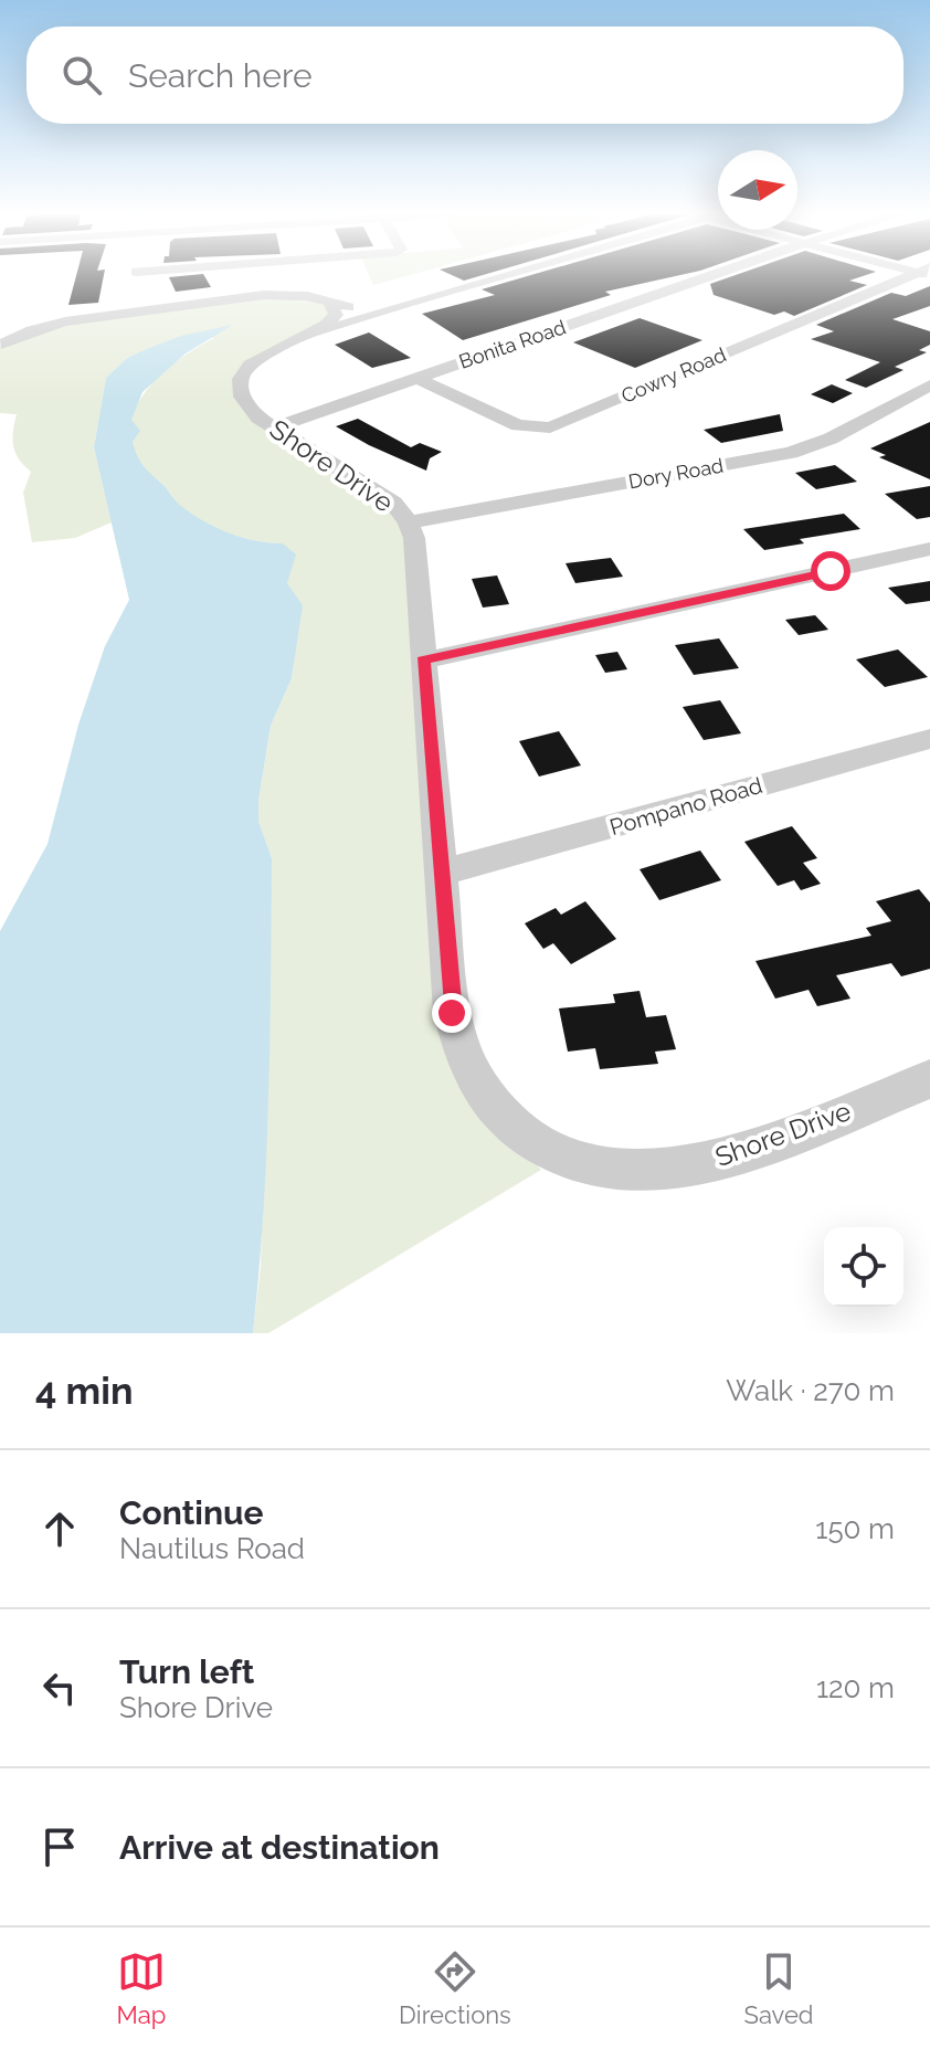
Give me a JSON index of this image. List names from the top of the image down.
{
  "streets": {
    "street": [
      "Bonita Road",
      "Cowry Road",
      "Shore Drive",
      "Dory Road",
      "Pompano Road"
    ]
  },
  "crossings": [
    ["Bonita Road", "Cowry Road"],
    ["Bonita Road", "Shore Drive"],
    ["Shore Drive", "Dory Road"],
    ["Shore Drive", "Pompano Road"]
  ],
  "north": "right",
  "page": {
    "search": "Search here",
    "heading": ["4 min", "Walk · 270 m"],
    "list": [
      ["Continue", "Nautilus Road", "150 m"],
      ["Turn left", "Shore Drive", "120 m"],
      "Arrive at destination"
    ],
    "nav": ["Map", "Directions", "Saved"]
  }
}
